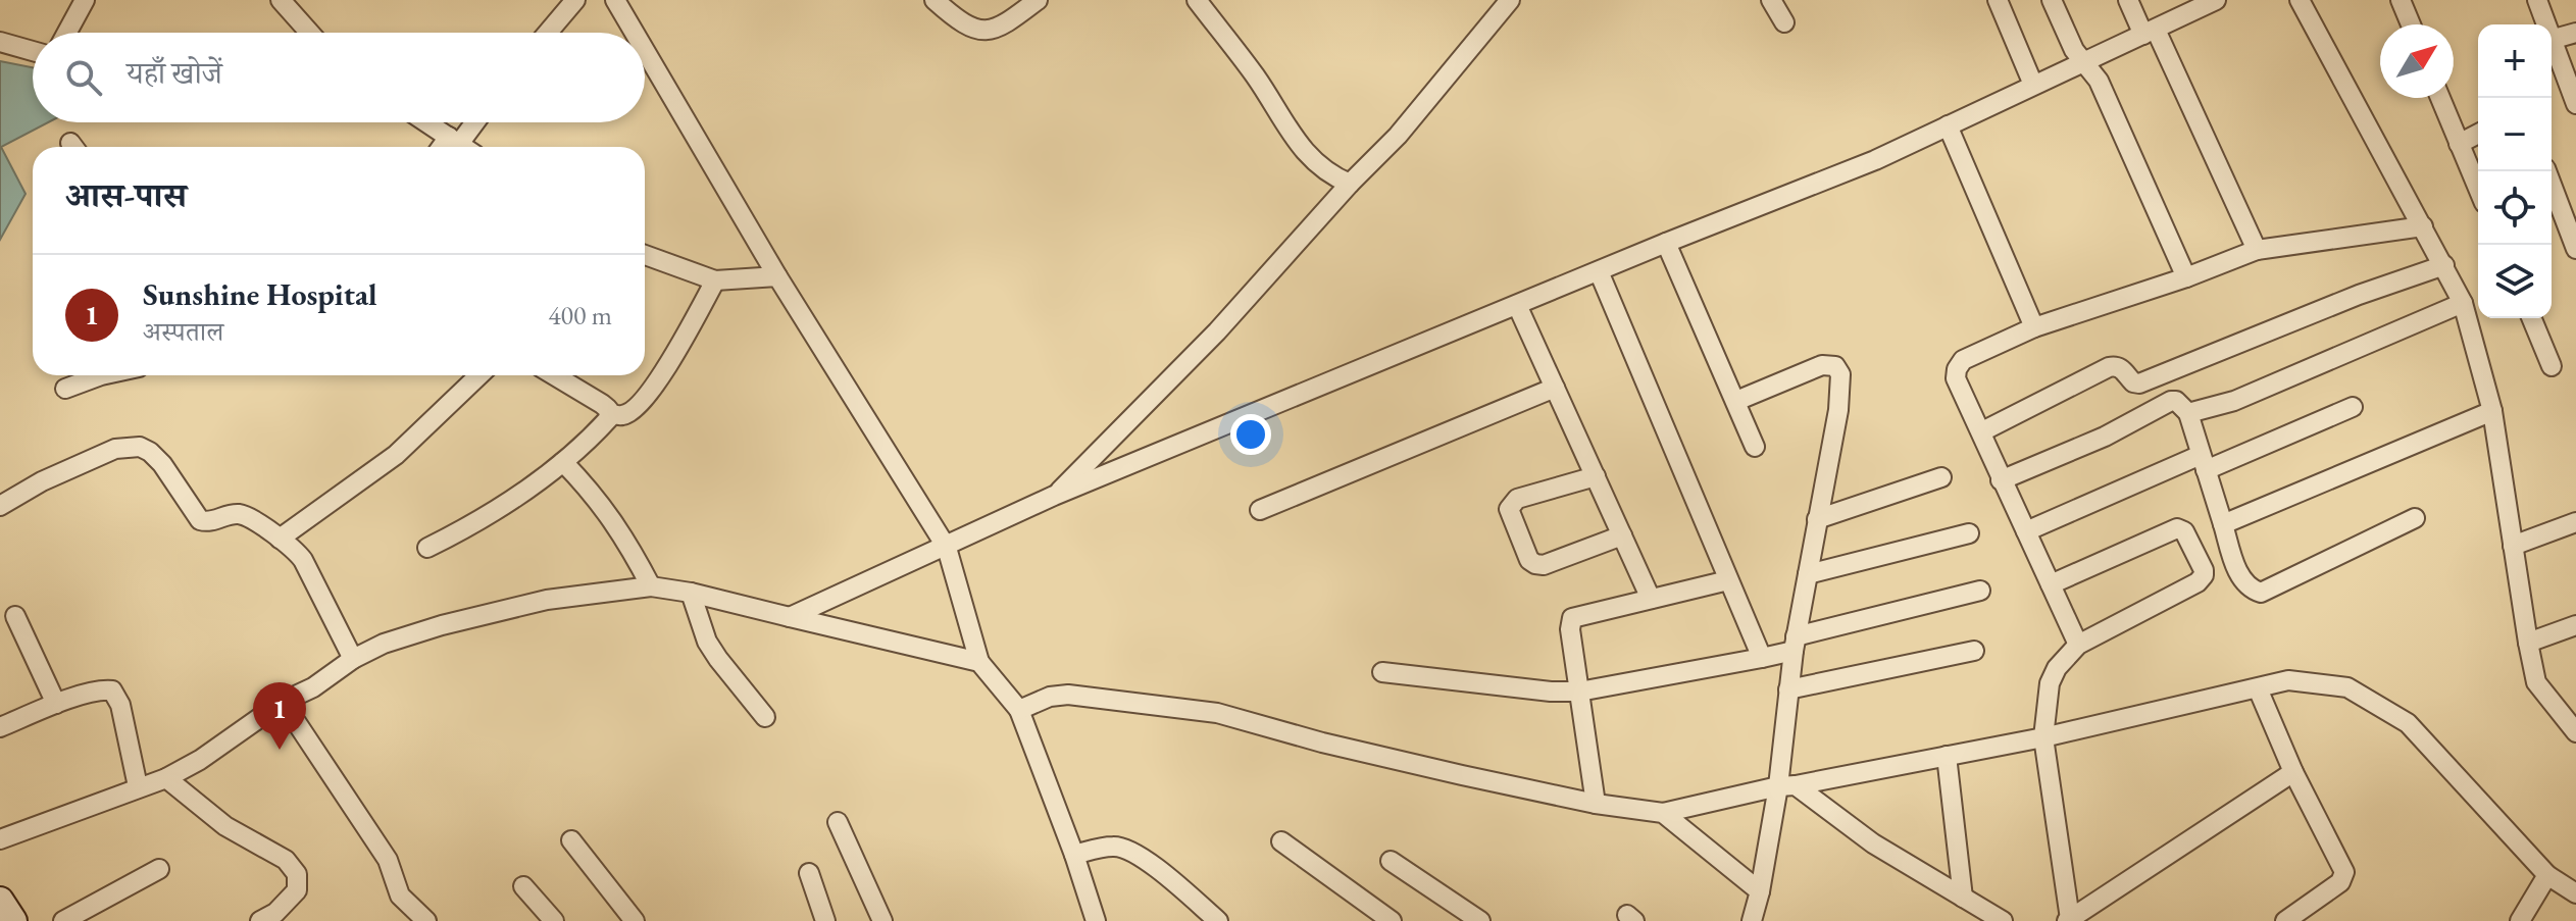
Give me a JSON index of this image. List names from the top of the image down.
{
  "north": "top right",
  "page": {
    "map_buttons": ["+", "−"],
    "search": "यहाँ खोजें",
    "heading": "आस-पास",
    "list": [
      {
        "mark": "1",
        "name": "Sunshine Hospital",
        "note": "अस्पताल",
        "value": "400 m"
      }
    ],
    "pins": "1"
  }
}
